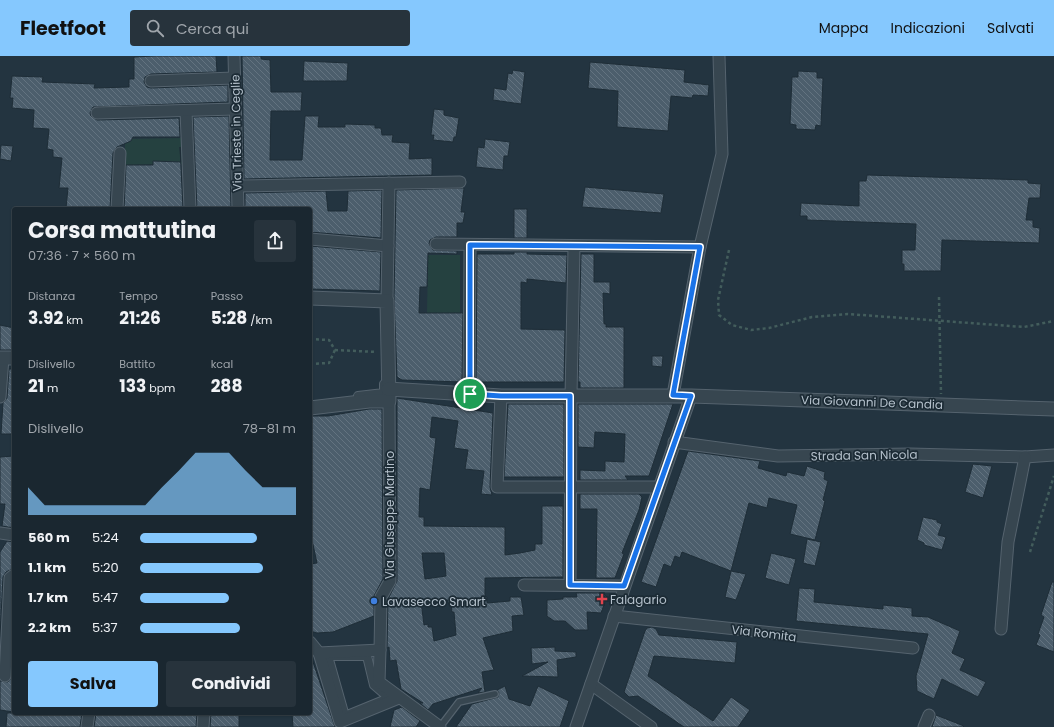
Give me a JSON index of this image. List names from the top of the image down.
{
  "streets": {
    "street": [
      "Via Trieste in Ceglie",
      "Via Giovanni De Candia",
      "Strada San Nicola",
      "Via Giuseppe Martino",
      "Via Romita"
    ]
  },
  "crossings": [
    ["Via Giovanni De Candia", "Via Giuseppe Martino"]
  ],
  "places": {
    "health": ["Falagario"],
    "other": ["Lavasecco Smart"]
  },
  "page": {
    "header": "Fleetfoot",
    "search": "Cerca qui",
    "nav": ["Mappa", "Indicazioni", "Salvati"],
    "heading": ["Corsa mattutina", "07:36 · 7 × 560 m"],
    "stats": [
      ["Distanza", "3.92 km"],
      ["Tempo", "21:26"],
      ["Passo", "5:28 /km"],
      ["Dislivello", "21 m"],
      ["Battito", "133 bpm"],
      ["kcal", "288"]
    ],
    "chart": ["Dislivello", "78–81 m"],
    "list": [
      {
        "name": "560 m",
        "note": "5:24"
      },
      {
        "name": "1.1 km",
        "note": "5:20"
      },
      {
        "name": "1.7 km",
        "note": "5:47"
      },
      {
        "name": "2.2 km",
        "note": "5:37"
      }
    ],
    "buttons": ["Salva", "Condividi"]
  }
}
